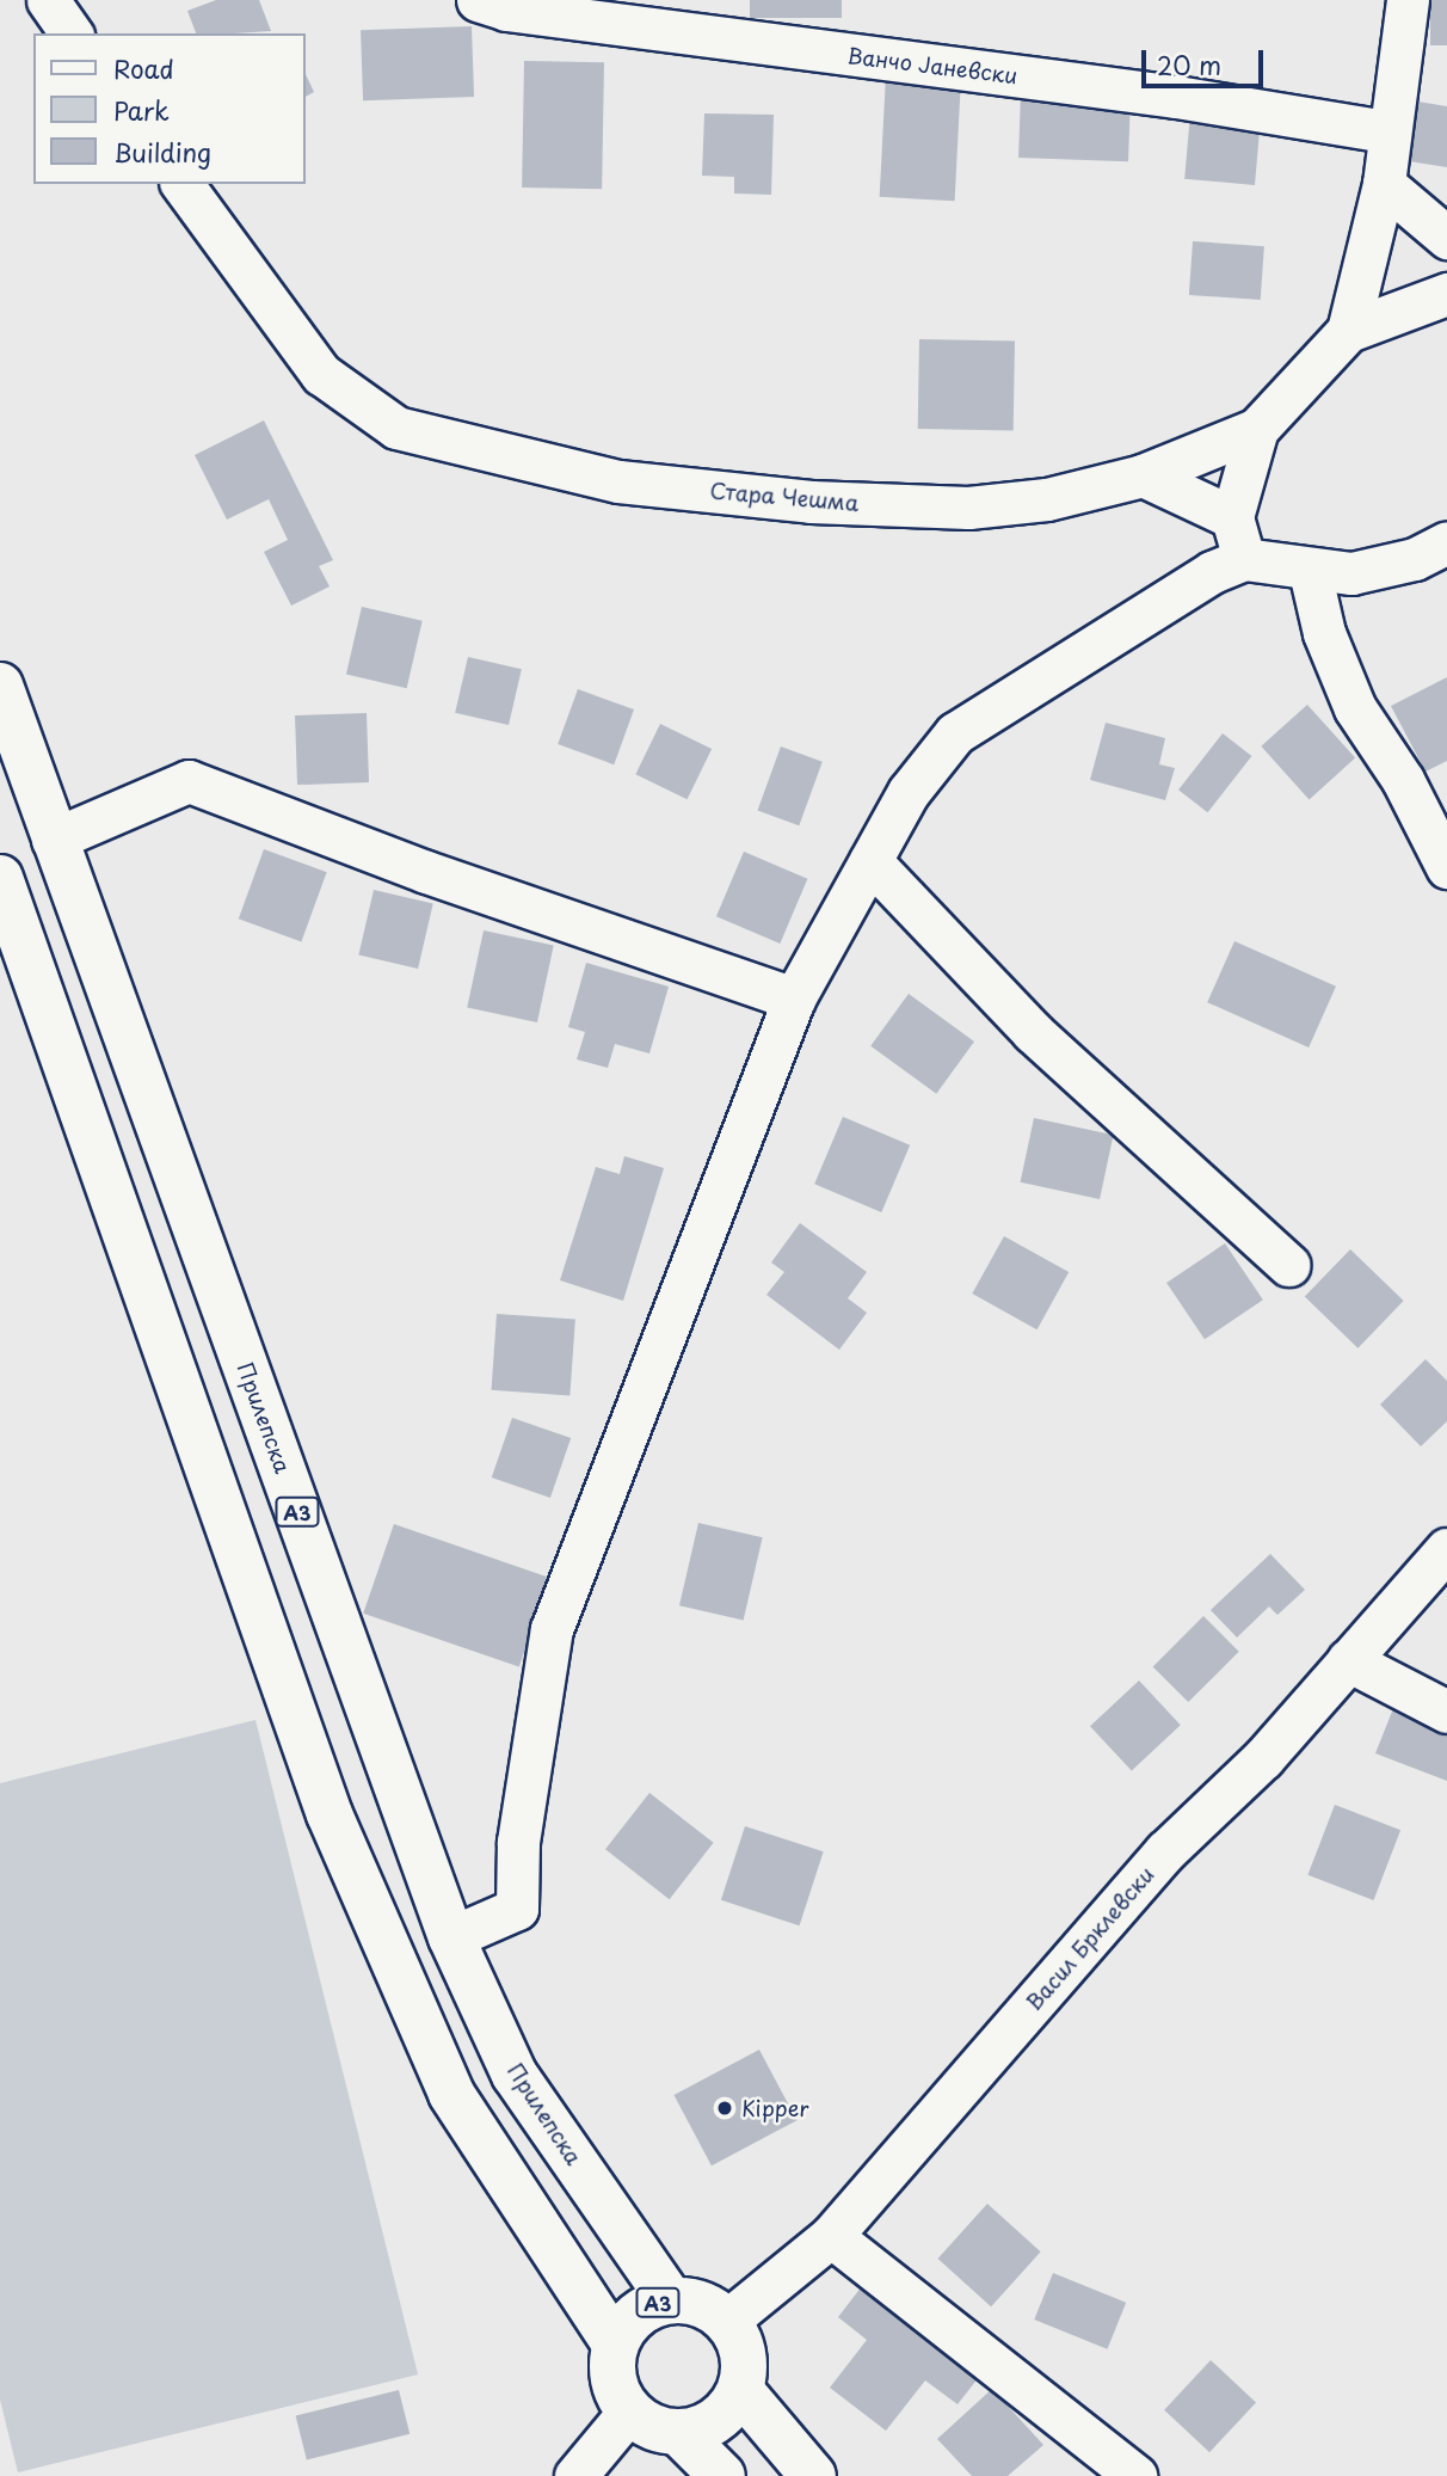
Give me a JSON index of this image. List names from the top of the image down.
{
  "streets": {
    "main road": ["Прилепска", "A3"],
    "street": ["Ванчо Јаневски", "Стара Чешма", "Васил Брклевски"]
  },
  "crossings": [
    ["Прилепска", "A3"],
    ["Прилепска", "Васил Брклевски"],
    ["A3", "Васил Брклевски"]
  ],
  "places": ["Kipper"],
  "legend": ["Road", "Park", "Building"],
  "scale_bar": "20 m"
}
